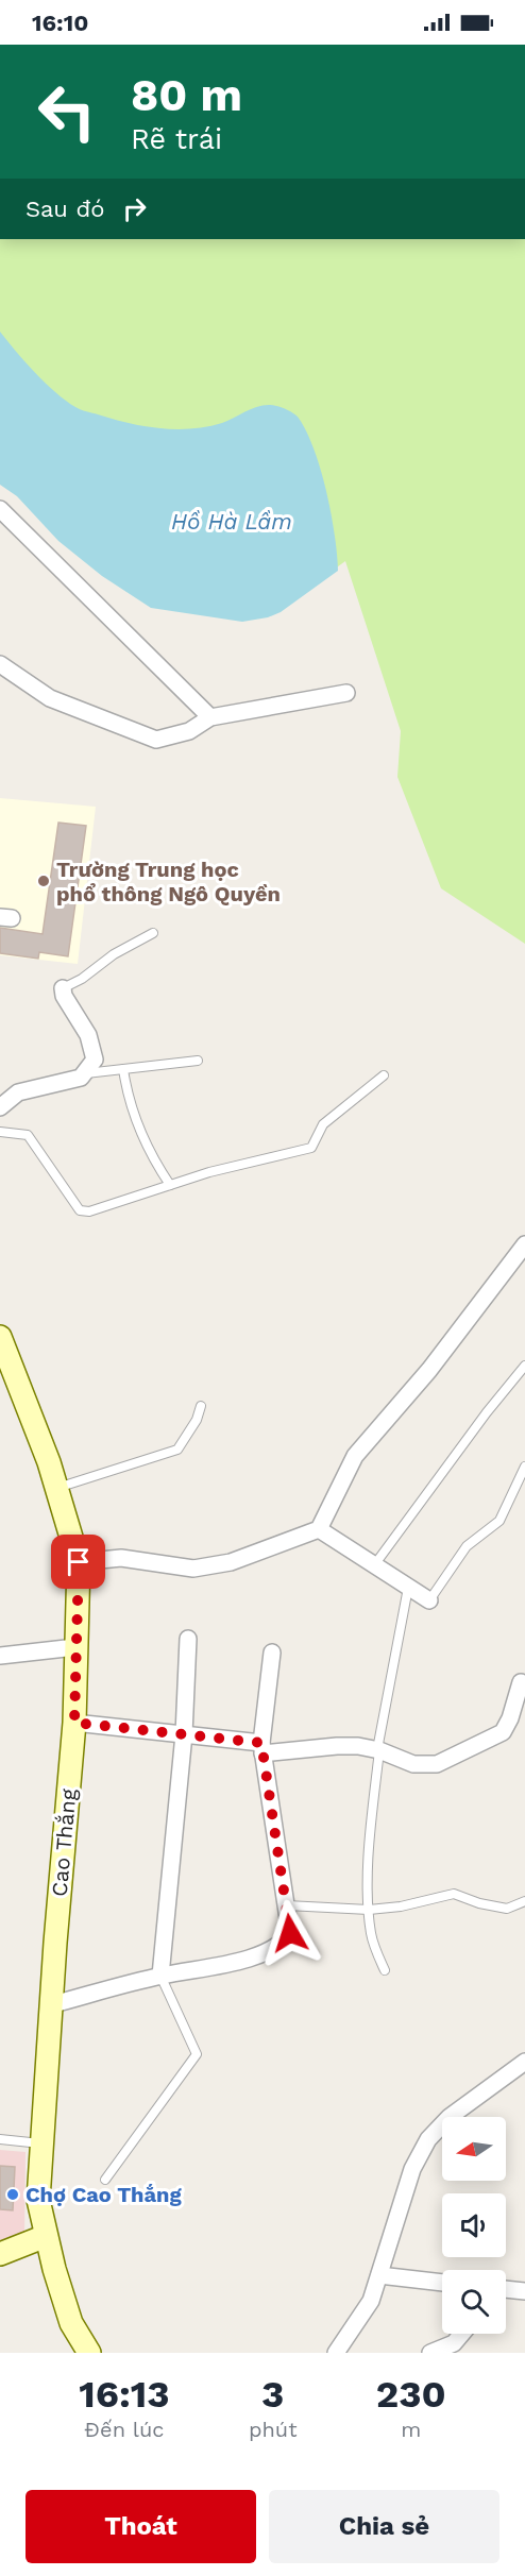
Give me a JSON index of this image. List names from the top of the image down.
{
  "streets": {
    "main road": ["Cao Thắng"]
  },
  "water": ["Hồ Hà Lầm"],
  "places": ["Trường Trung học phổ thông Ngô Quyền", "Chợ Cao Thắng"],
  "north": "left",
  "page": {
    "status": "16:10",
    "turn": ["80 m", "Rẽ trái"],
    "then": "Sau đó",
    "eta": [
      "16:13",
      "Đến lúc",
      "3",
      "phút",
      "230",
      "m"
    ],
    "buttons": ["Thoát", "Chia sẻ"]
  }
}
